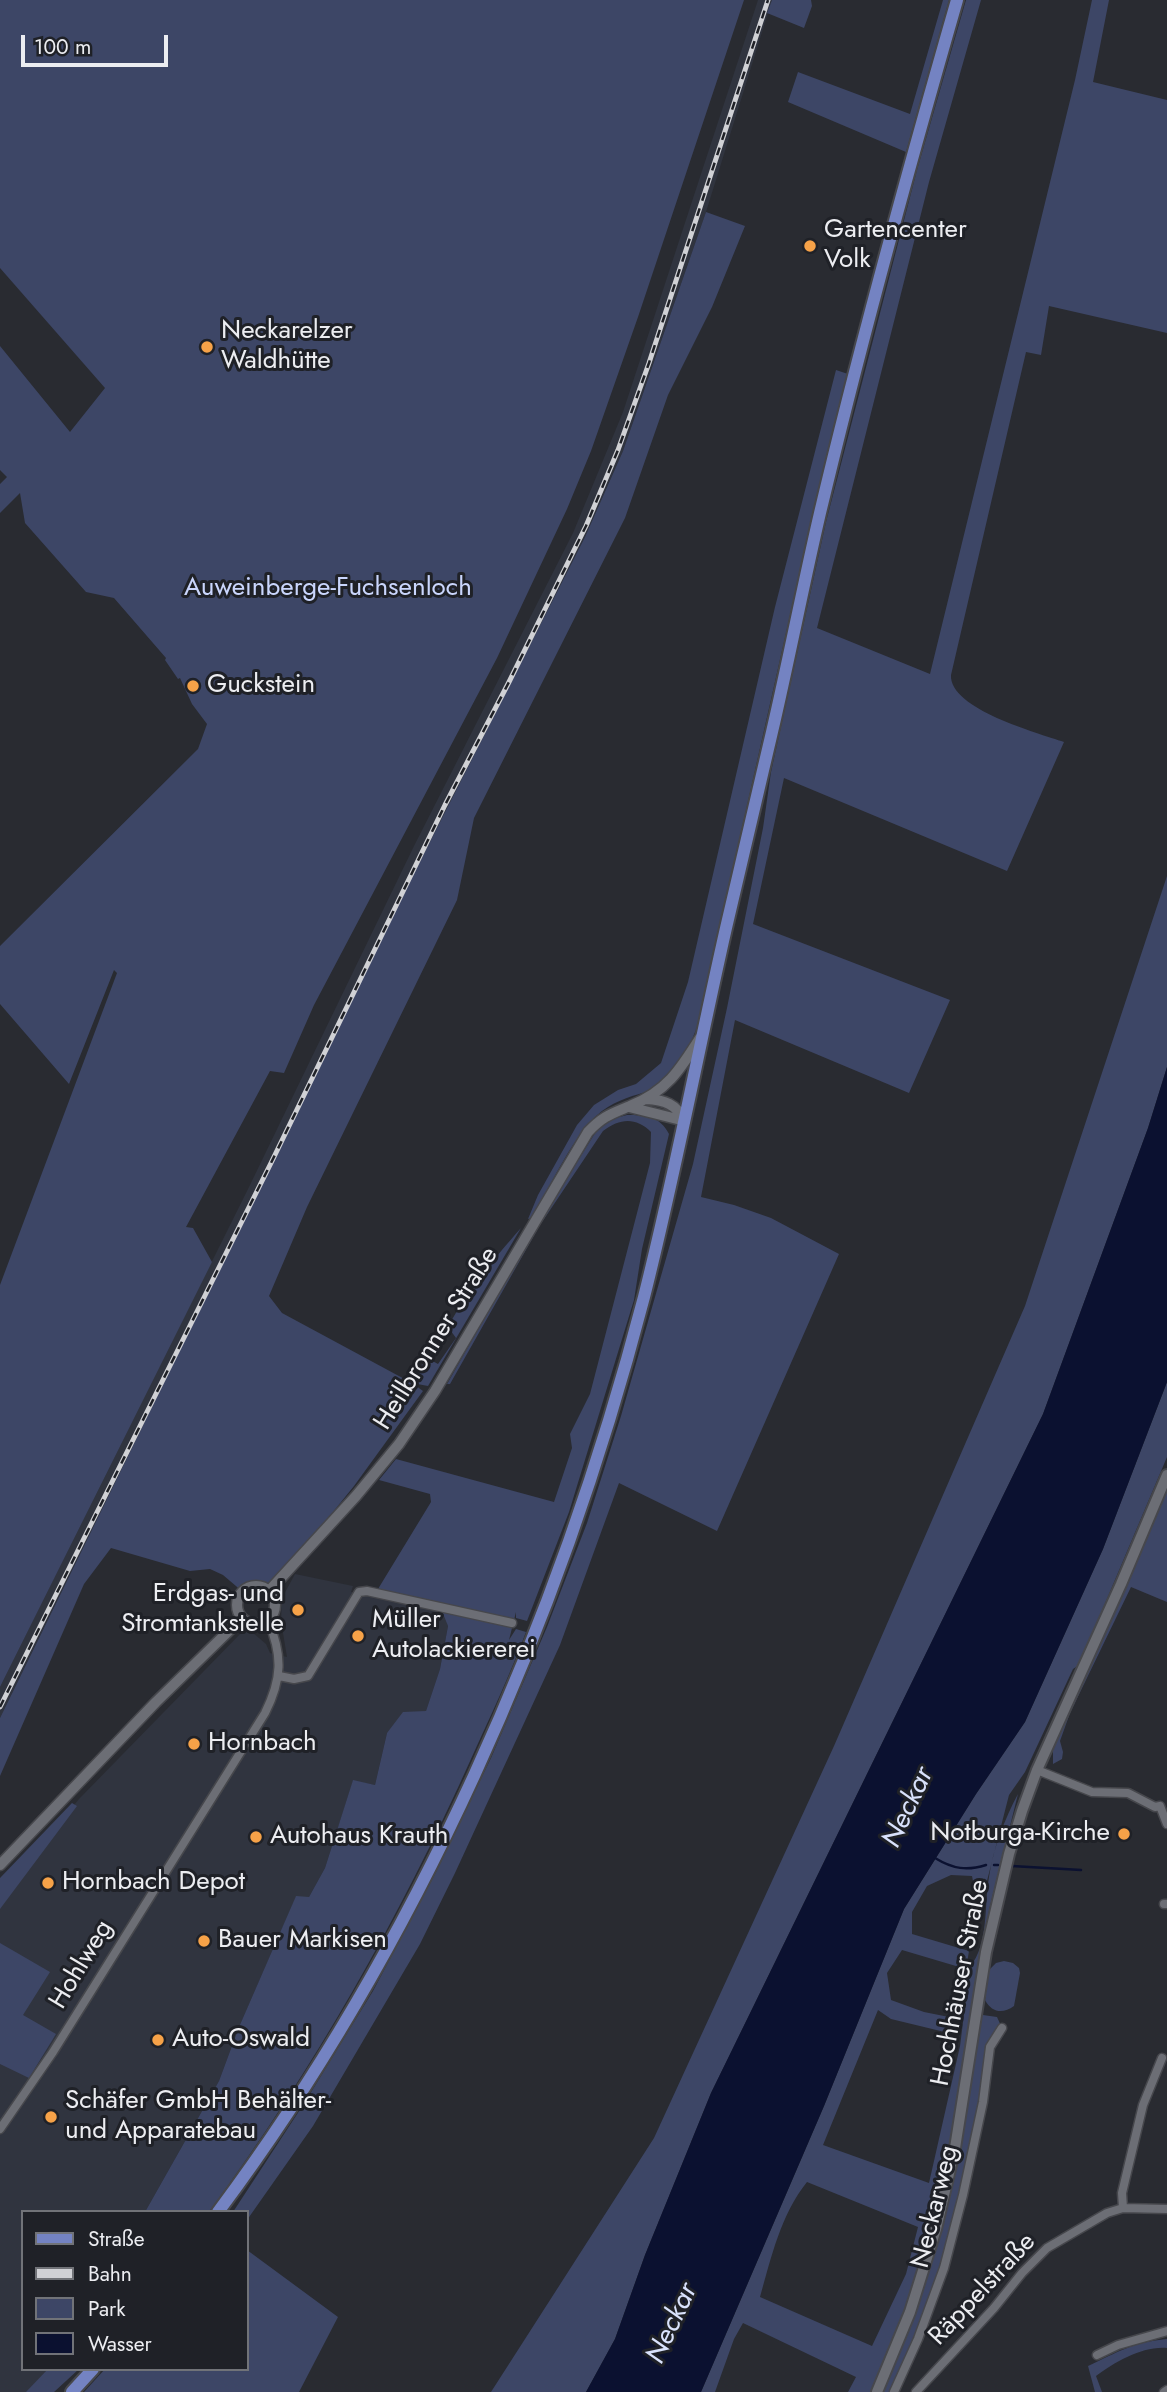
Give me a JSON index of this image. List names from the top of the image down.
{
  "streets": {
    "main road": ["Hochhäuser Straße"],
    "street": [
      "Heilbronner Straße",
      "Hohlweg",
      "Neckarweg",
      "Räppelstraße"
    ]
  },
  "crossings": [
    ["Heilbronner Straße", "Hohlweg"]
  ],
  "water": ["Neckar"],
  "parks": ["Auweinberge-Fuchsenloch"],
  "places": [
    "Gartencenter Volk",
    "Neckarelzer Waldhütte",
    "Guckstein",
    "Erdgas- und Stromtankstelle",
    "Müller Autolackiererei",
    "Hornbach",
    "Notburga-Kirche",
    "Autohaus Krauth",
    "Hornbach Depot",
    "Bauer Markisen",
    "Auto-Oswald",
    "Schäfer GmbH Behälter- und Apparatebau"
  ],
  "legend": [
    "Straße",
    "Bahn",
    "Park",
    "Wasser"
  ],
  "scale_bar": "100 m"
}
